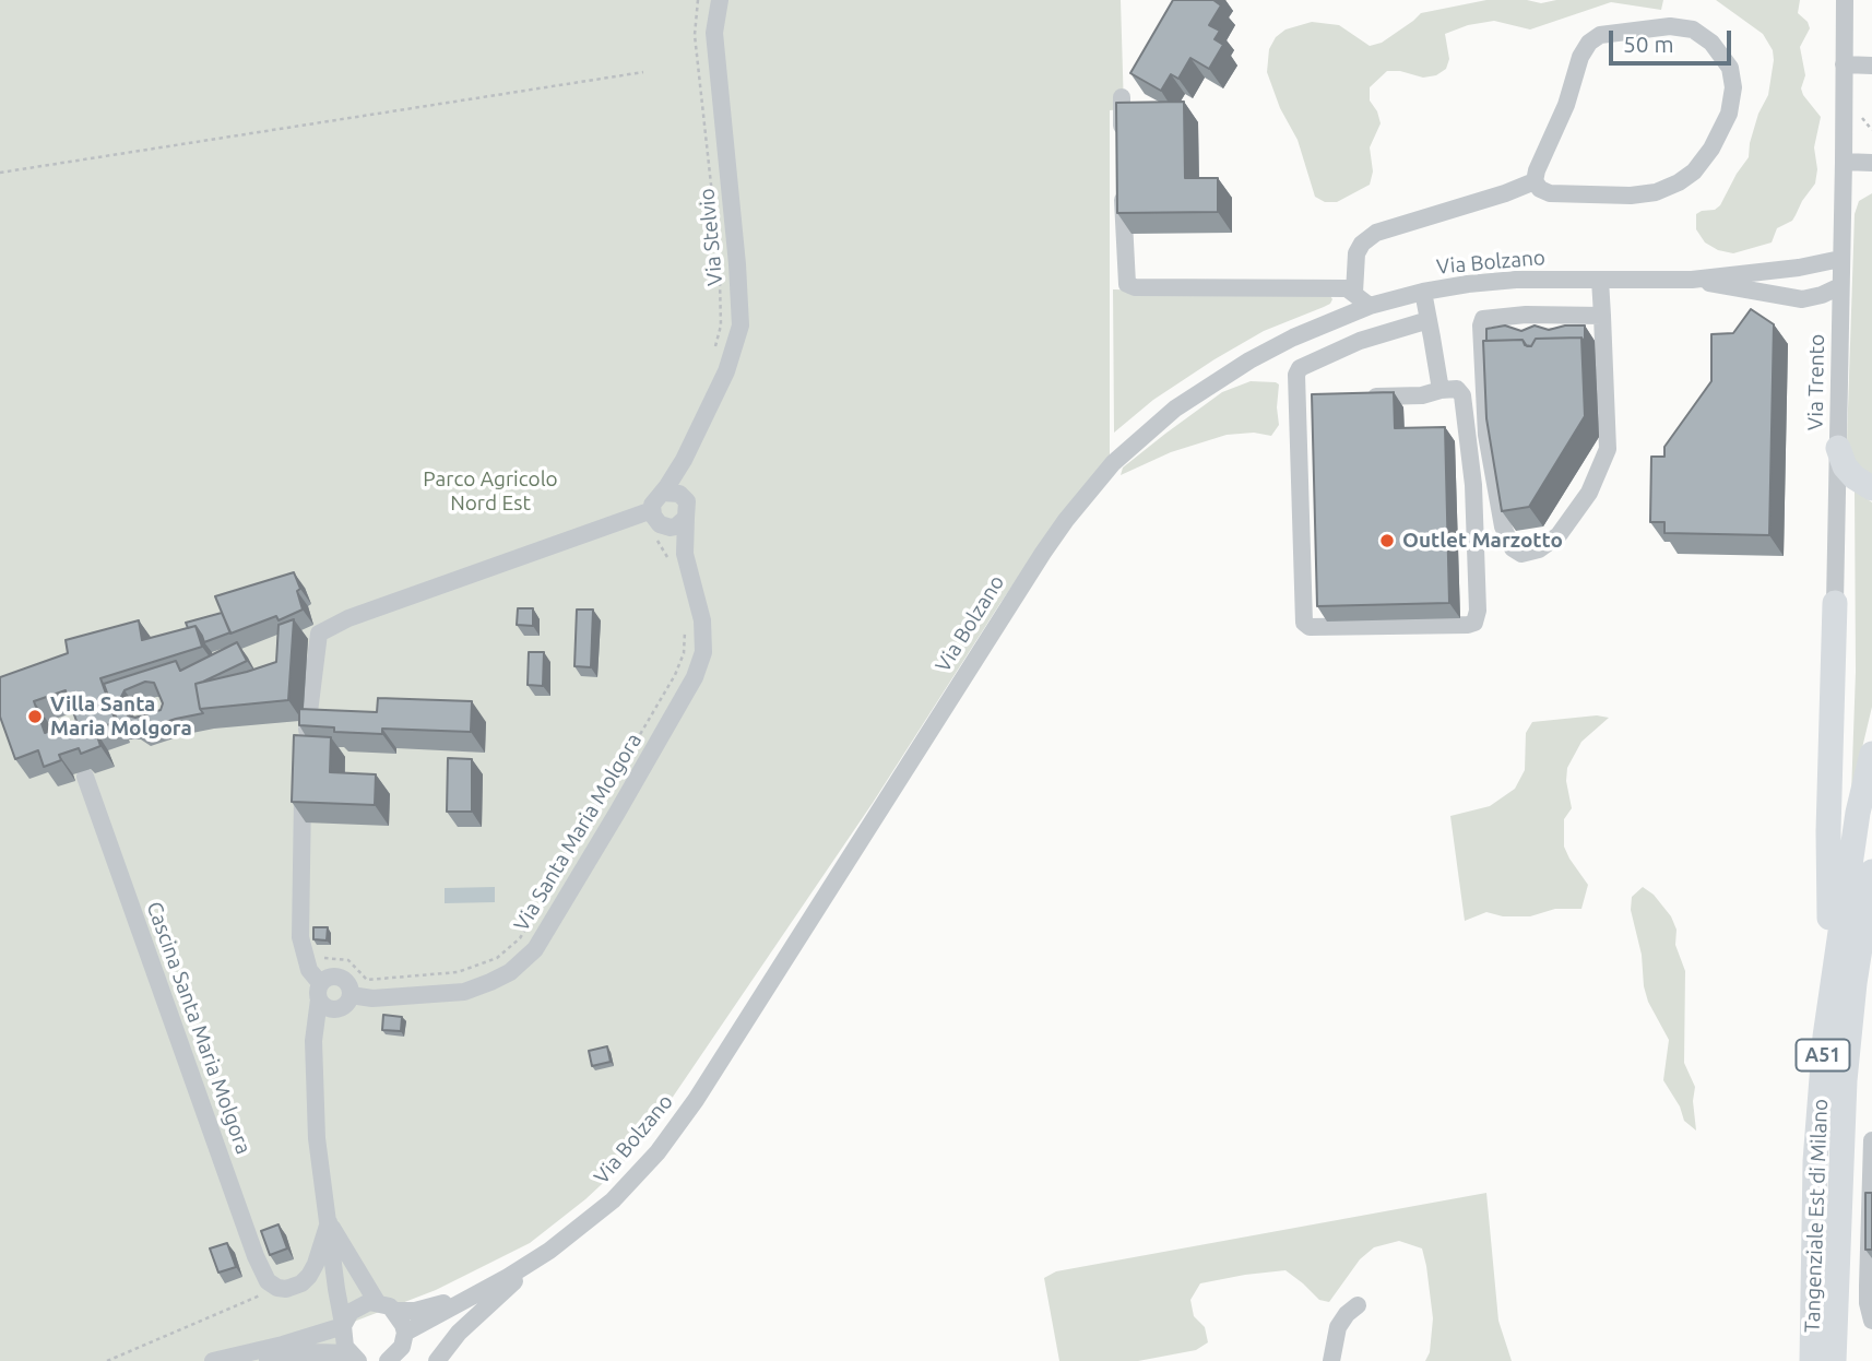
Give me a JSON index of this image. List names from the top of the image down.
{
  "streets": {
    "highway": ["A51", "Tangenziale Est di Milano"],
    "street": [
      "Via Stelvio",
      "Via Bolzano",
      "Via Trento",
      "Via Santa Maria Molgora",
      "Cascina Santa Maria Molgora"
    ]
  },
  "parks": ["Parco Agricolo Nord Est"],
  "places": ["Outlet Marzotto", "Villa Santa Maria Molgora"],
  "scale_bar": "50 m"
}
